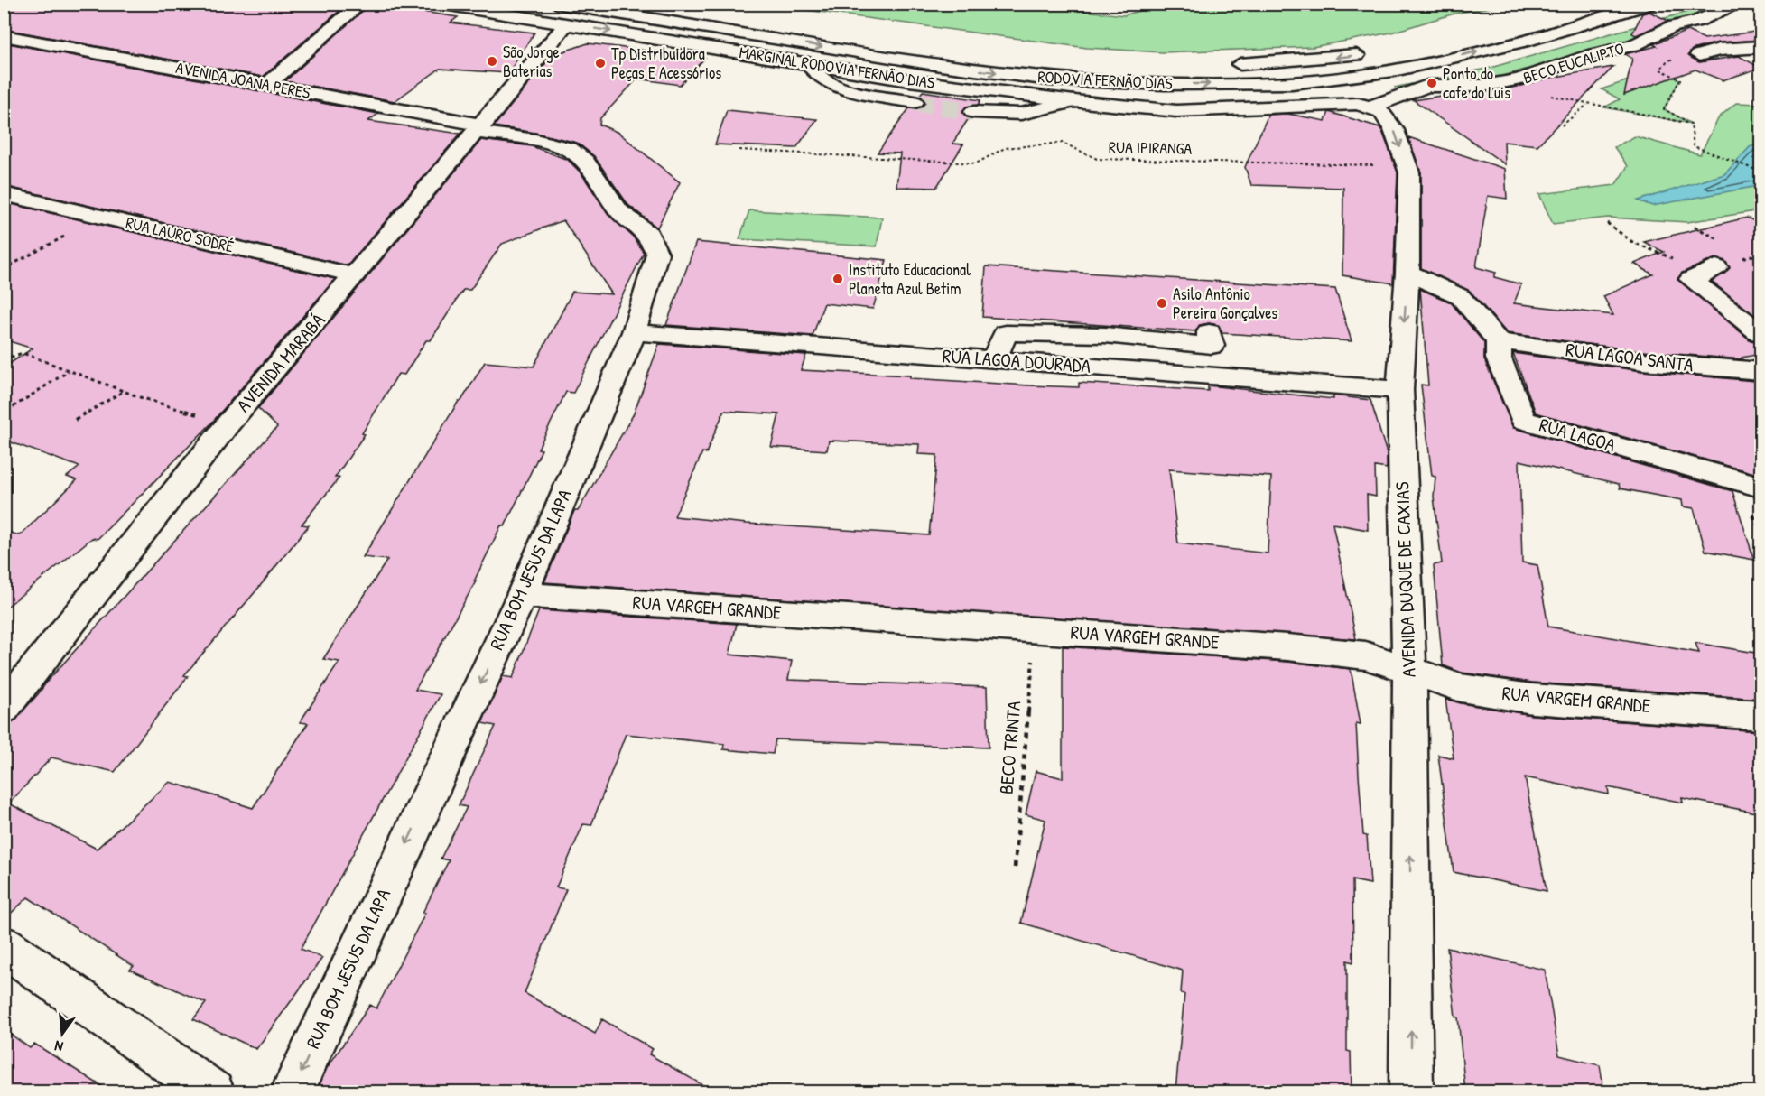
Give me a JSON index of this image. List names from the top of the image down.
{
  "streets": {
    "main road": [
      "BECO EUCALIPTO",
      "MARGINAL RODOVIA FERNÃO DIAS",
      "AVENIDA JOANA PERES",
      "RODOVIA FERNÃO DIAS",
      "RUA LAURO SODRÉ",
      "RUA LAGOA SANTA",
      "RUA LAGOA DOURADA",
      "AVENIDA MARABÁ",
      "RUA LAGOA",
      "RUA BOM JESUS DA LAPA",
      "AVENIDA DUQUE DE CAXIAS",
      "RUA VARGEM GRANDE"
    ],
    "path": ["RUA IPIRANGA", "BECO TRINTA"]
  },
  "crossings": [
    ["BECO EUCALIPTO", "RODOVIA FERNÃO DIAS"],
    ["BECO EUCALIPTO", "AVENIDA DUQUE DE CAXIAS"],
    ["MARGINAL RODOVIA FERNÃO DIAS", "RODOVIA FERNÃO DIAS"],
    ["MARGINAL RODOVIA FERNÃO DIAS", "AVENIDA MARABÁ"],
    ["AVENIDA JOANA PERES", "AVENIDA MARABÁ"],
    ["AVENIDA JOANA PERES", "RUA BOM JESUS DA LAPA"],
    ["RODOVIA FERNÃO DIAS", "AVENIDA MARABÁ"],
    ["RODOVIA FERNÃO DIAS", "AVENIDA DUQUE DE CAXIAS"],
    ["RUA IPIRANGA", "AVENIDA DUQUE DE CAXIAS"],
    ["RUA LAURO SODRÉ", "AVENIDA MARABÁ"],
    ["RUA LAGOA SANTA", "RUA LAGOA"],
    ["RUA LAGOA DOURADA", "RUA BOM JESUS DA LAPA"],
    ["RUA LAGOA DOURADA", "AVENIDA DUQUE DE CAXIAS"],
    ["AVENIDA MARABÁ", "RUA BOM JESUS DA LAPA"],
    ["RUA BOM JESUS DA LAPA", "RUA VARGEM GRANDE"],
    ["AVENIDA DUQUE DE CAXIAS", "RUA VARGEM GRANDE"],
    ["RUA VARGEM GRANDE", "BECO TRINTA"]
  ],
  "one_way": ["RUA BOM JESUS DA LAPA"],
  "places": [
    "São Jorge Baterias",
    "Tp Distribuidora Peças E Acessórios",
    "Ponto do cafe do Luis",
    "Instituto Educacional Planeta Azul Betim",
    "Asilo Antônio Pereira Gonçalves"
  ],
  "north": "bottom"
}
